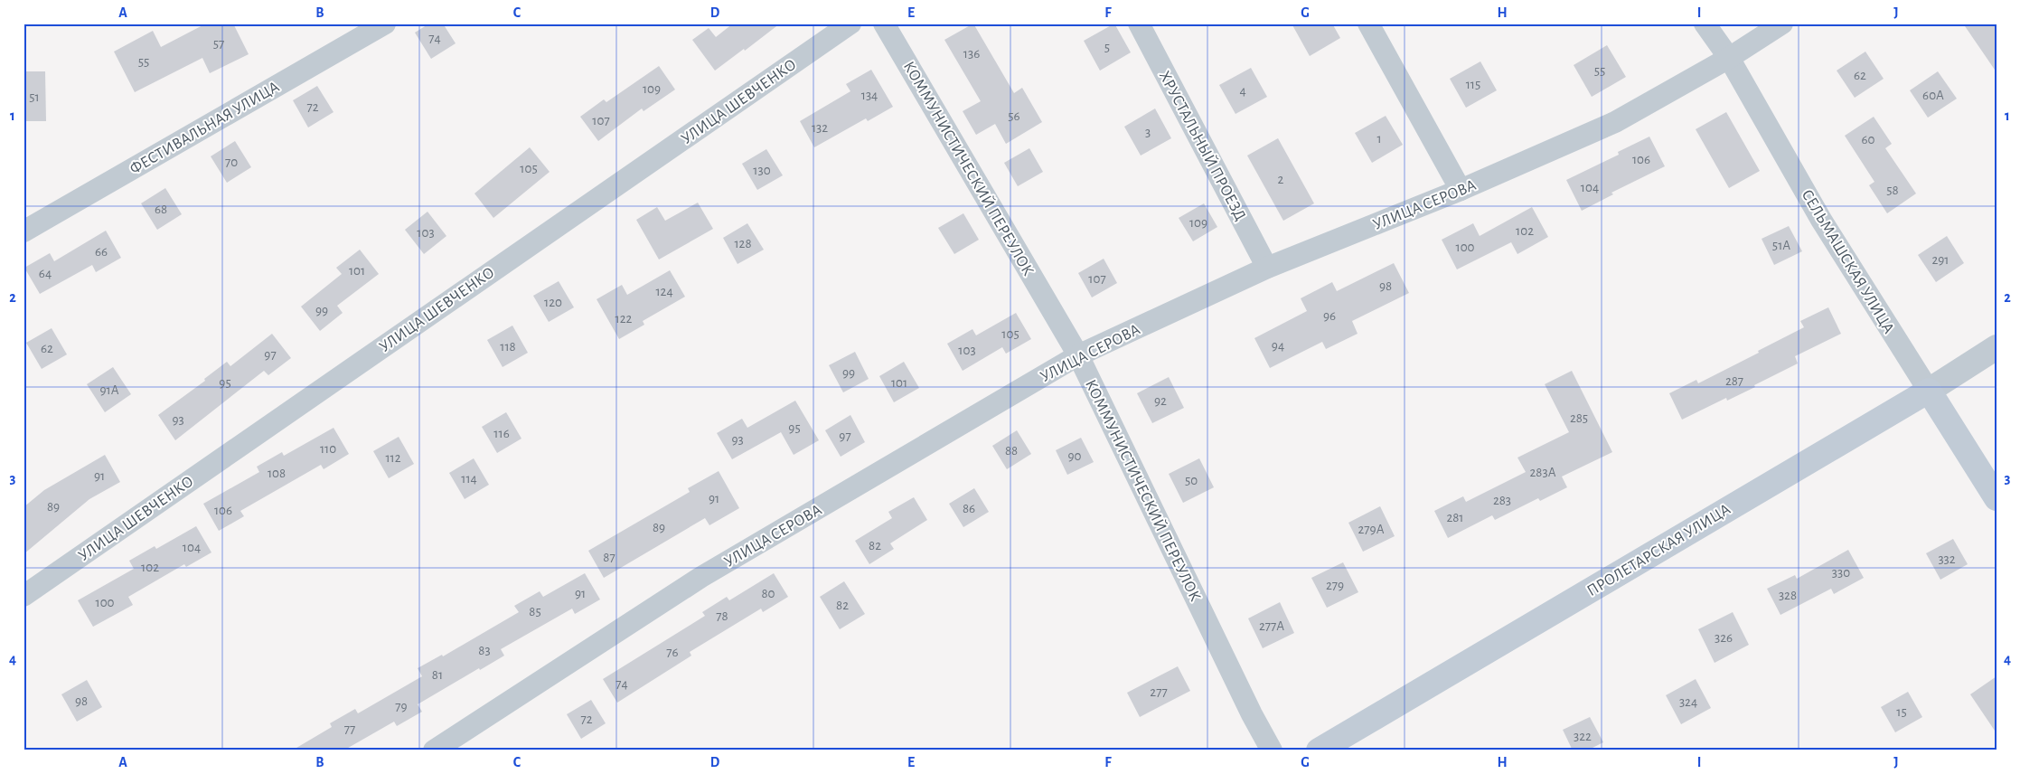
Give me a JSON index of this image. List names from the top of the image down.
{
  "streets": {
    "main road": ["СЕЛЬМАШСКАЯ УЛИЦА", "ПРОЛЕТАРСКАЯ УЛИЦА"],
    "street": [
      "УЛИЦА ШЕВЧЕНКО",
      "ФЕСТИВАЛЬНАЯ УЛИЦА",
      "ХРУСТАЛЬНЫЙ ПРОЕЗД",
      "КОММУНИСТИЧЕСКИЙ ПЕРЕУЛОК",
      "УЛИЦА СЕРОВА"
    ]
  },
  "crossings": [
    ["ХРУСТАЛЬНЫЙ ПРОЕЗД", "УЛИЦА СЕРОВА"],
    ["КОММУНИСТИЧЕСКИЙ ПЕРЕУЛОК", "УЛИЦА СЕРОВА"],
    ["УЛИЦА СЕРОВА", "СЕЛЬМАШСКАЯ УЛИЦА"],
    ["СЕЛЬМАШСКАЯ УЛИЦА", "ПРОЛЕТАРСКАЯ УЛИЦА"]
  ],
  "house_numbers": [
    "74",
    "57",
    "5",
    "136",
    "55",
    "55",
    "62",
    "115",
    "109",
    "4",
    "134",
    "60А",
    "51",
    "72",
    "56",
    "107",
    "132",
    "3",
    "1",
    "60",
    "106",
    "70",
    "105",
    "130",
    "2",
    "104",
    "58",
    "68",
    "109",
    "102",
    "103",
    "128",
    "51А",
    "100",
    "66",
    "291",
    "101",
    "64",
    "107",
    "98",
    "124",
    "120",
    "99",
    "96",
    "122",
    "105",
    "94",
    "118",
    "62",
    "103",
    "97",
    "99",
    "287",
    "95",
    "101",
    "91А",
    "92",
    "285",
    "93",
    "95",
    "116",
    "97",
    "93",
    "110",
    "88",
    "90",
    "112",
    "283А",
    "108",
    "91",
    "114",
    "50",
    "91",
    "283",
    "89",
    "86",
    "106",
    "281",
    "89",
    "279А",
    "82",
    "104",
    "87",
    "332",
    "102",
    "330",
    "279",
    "91",
    "80",
    "328",
    "100",
    "82",
    "85",
    "78",
    "277А",
    "326",
    "83",
    "76",
    "81",
    "74",
    "277",
    "98",
    "324",
    "79",
    "15",
    "72",
    "77",
    "322"
  ],
  "grid": {
    "columns": [
      "A",
      "B",
      "C",
      "D",
      "E",
      "F",
      "G",
      "H",
      "I",
      "J"
    ],
    "rows": [
      "1",
      "2",
      "3",
      "4"
    ]
  }
}
